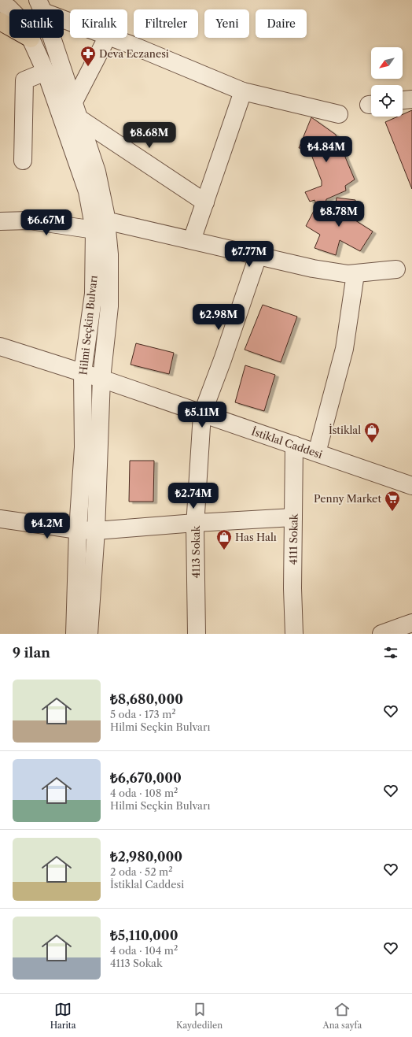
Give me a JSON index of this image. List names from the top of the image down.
{
  "streets": {
    "street": [
      "Hilmi Seçkin Bulvarı",
      "İstiklal Caddesi",
      "4111 Sokak",
      "4113 Sokak"
    ]
  },
  "crossings": [
    ["Hilmi Seçkin Bulvarı", "İstiklal Caddesi"],
    ["İstiklal Caddesi", "4111 Sokak"],
    ["İstiklal Caddesi", "4113 Sokak"]
  ],
  "places": {
    "pharmacy": ["Deva Eczanesi"],
    "shop": ["İstiklal", "Has Halı"],
    "supermarket": ["Penny Market"]
  },
  "north": "bottom left",
  "page": {
    "chip": [
      "Satılık",
      "Kiralık",
      "Filtreler",
      "Yeni",
      "Daire"
    ],
    "price": [
      "₺8.68M",
      "₺4.84M",
      "₺8.78M",
      "₺6.67M",
      "₺7.77M",
      "₺2.98M",
      "₺5.11M",
      "₺2.74M",
      "₺4.2M"
    ],
    "heading": "9 ilan",
    "list": [
      {
        "name": "₺8,680,000",
        "note": "5 oda · 173 m² · Hilmi Seçkin Bulvarı"
      },
      {
        "name": "₺6,670,000",
        "note": "4 oda · 108 m² · Hilmi Seçkin Bulvarı"
      },
      {
        "name": "₺2,980,000",
        "note": "2 oda · 52 m² · İstiklal Caddesi"
      },
      {
        "name": "₺5,110,000",
        "note": "4 oda · 104 m² · 4113 Sokak"
      }
    ],
    "tabs": ["Harita", "Kaydedilen", "Ana sayfa"]
  }
}
